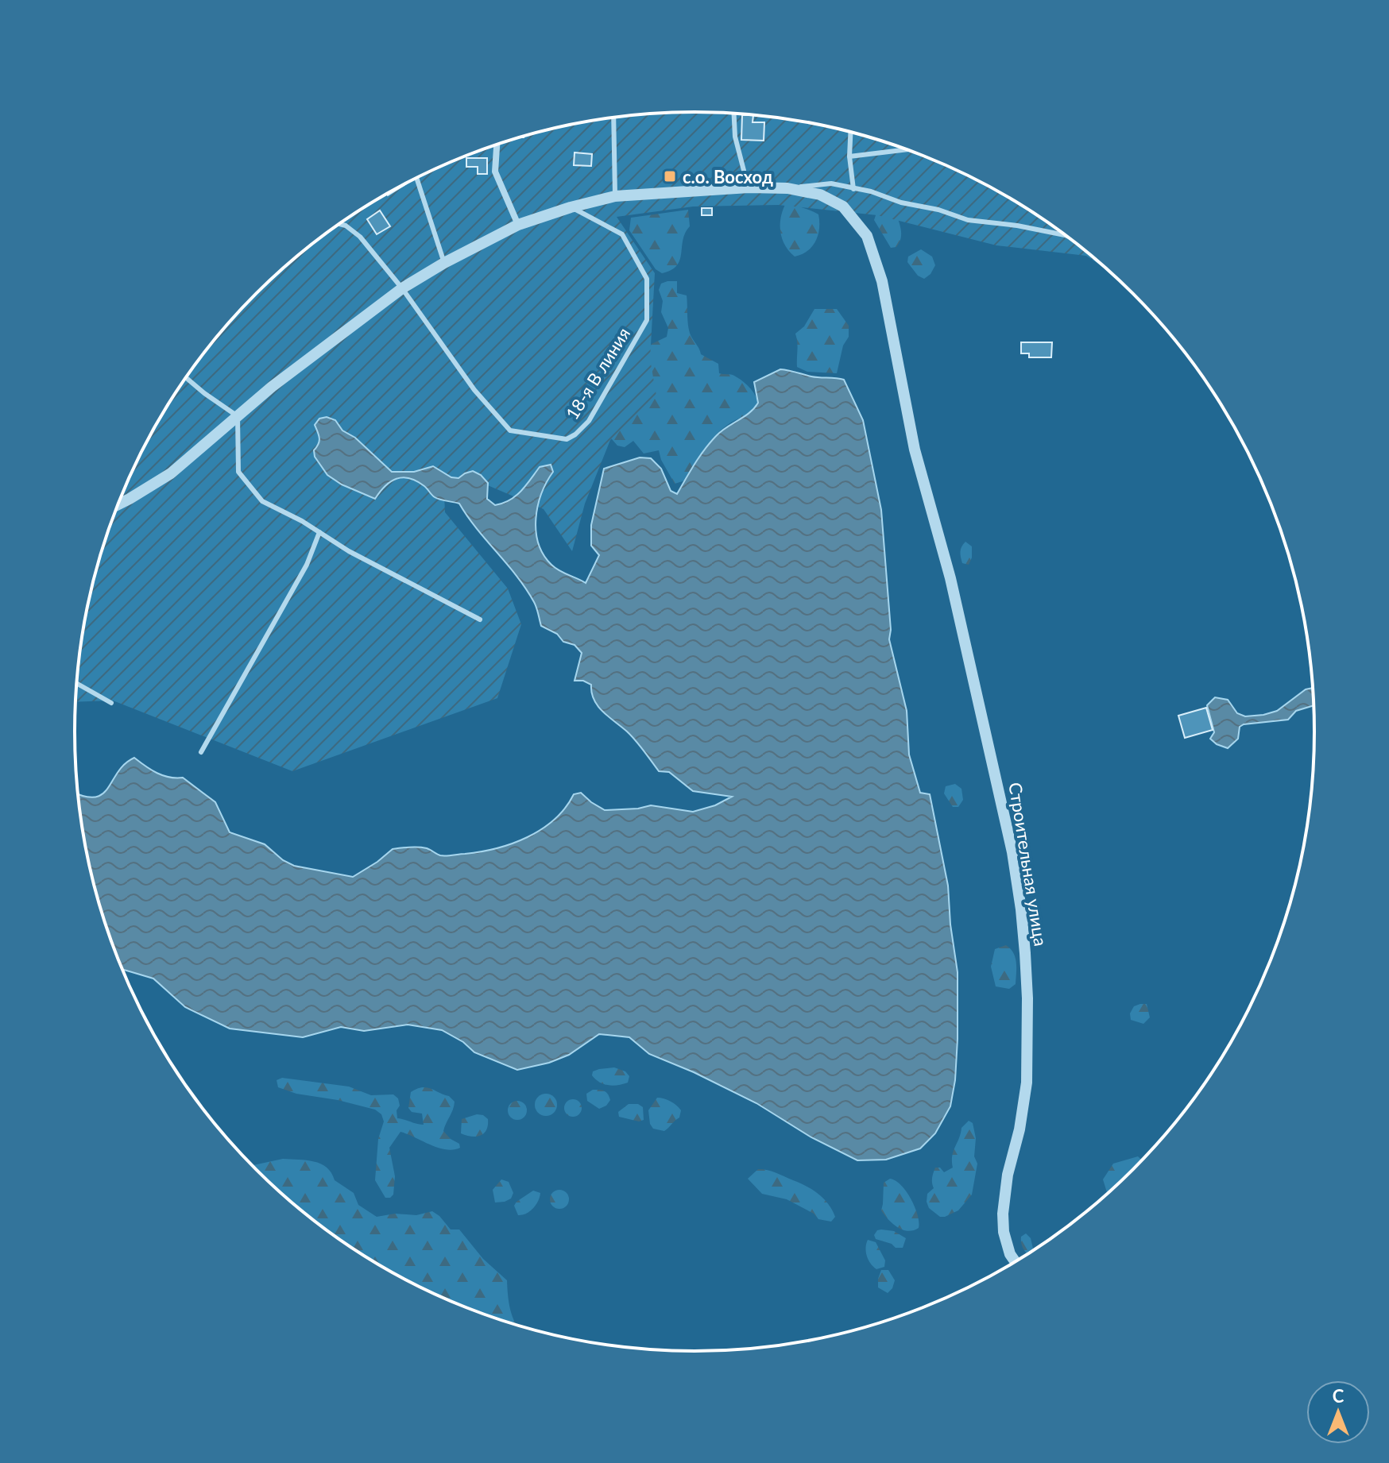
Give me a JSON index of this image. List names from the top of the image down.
{
  "streets": {
    "street": ["Строительная улица"],
    "lane": ["18-я В линия"]
  },
  "crossings": [
    ["18-я В линия", "Строительная улица"]
  ],
  "places": {
    "transit": ["с.о. Восход"]
  },
  "north": "top"
}
